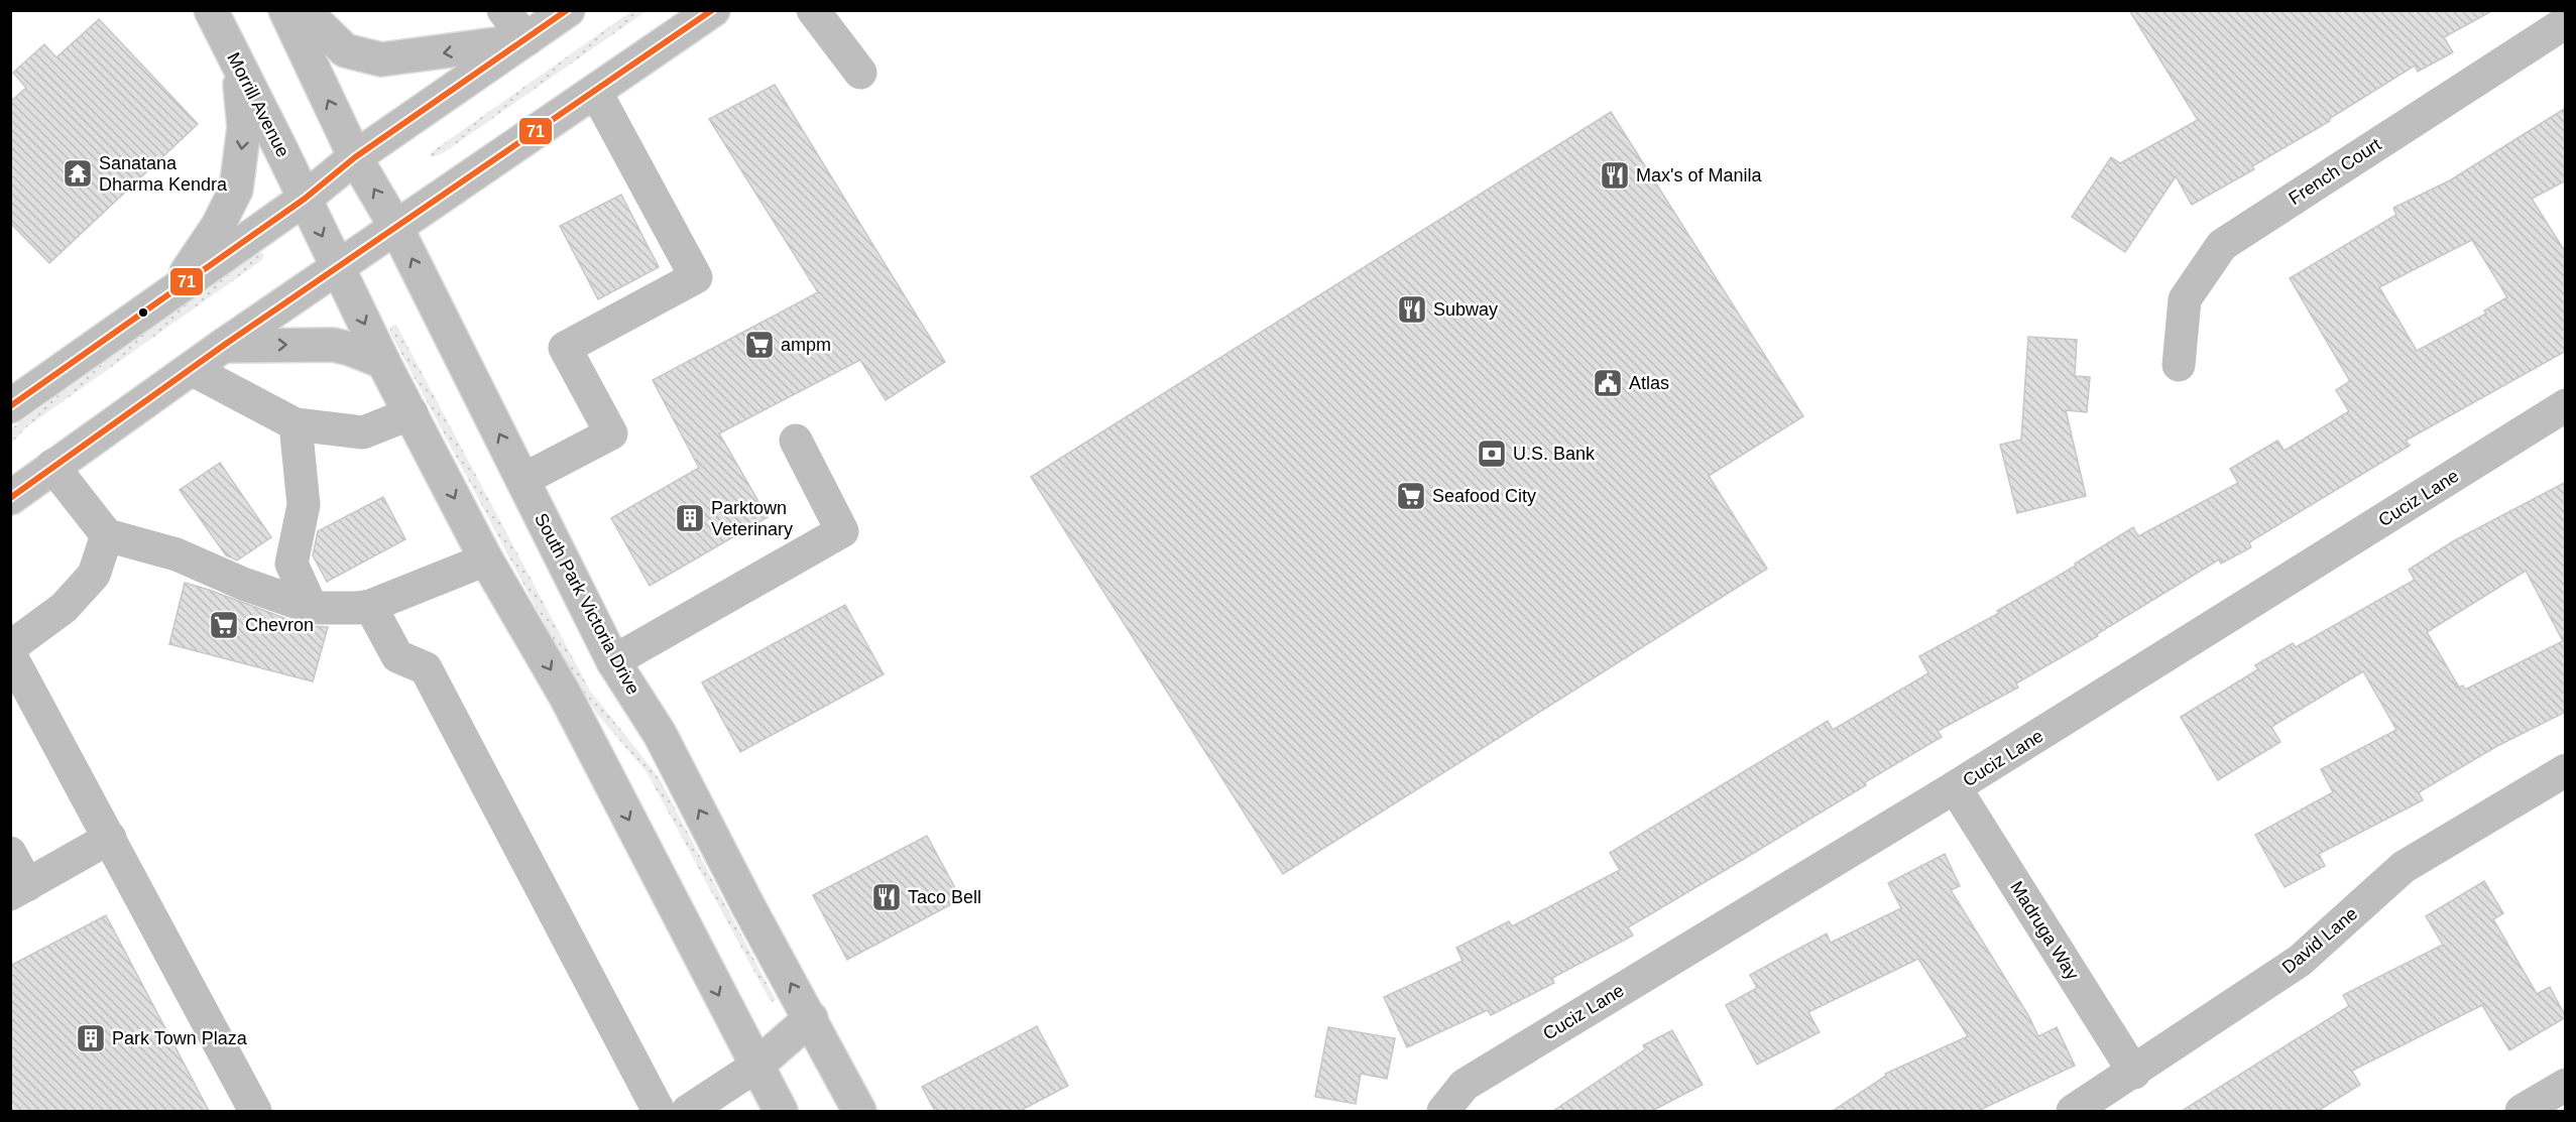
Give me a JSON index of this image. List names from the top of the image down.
{
  "streets": {
    "main road": [
      "Morrill Avenue",
      "French Court",
      "Cuciz Lane",
      "South Park Victoria Drive",
      "Madruga Way",
      "David Lane"
    ]
  },
  "crossings": [
    ["Cuciz Lane", "Madruga Way"],
    ["Madruga Way", "David Lane"]
  ],
  "places": {
    "temple": ["Sanatana Dharma Kendra"],
    "restaurant": ["Max's of Manila", "Subway", "Taco Bell"],
    "supermarket": ["ampm", "Seafood City", "Chevron"],
    "public building": ["Atlas"],
    "bank": ["U.S. Bank"],
    "building": ["Parktown Veterinary", "Park Town Plaza"]
  },
  "lines": ["transit line 71"]
}
